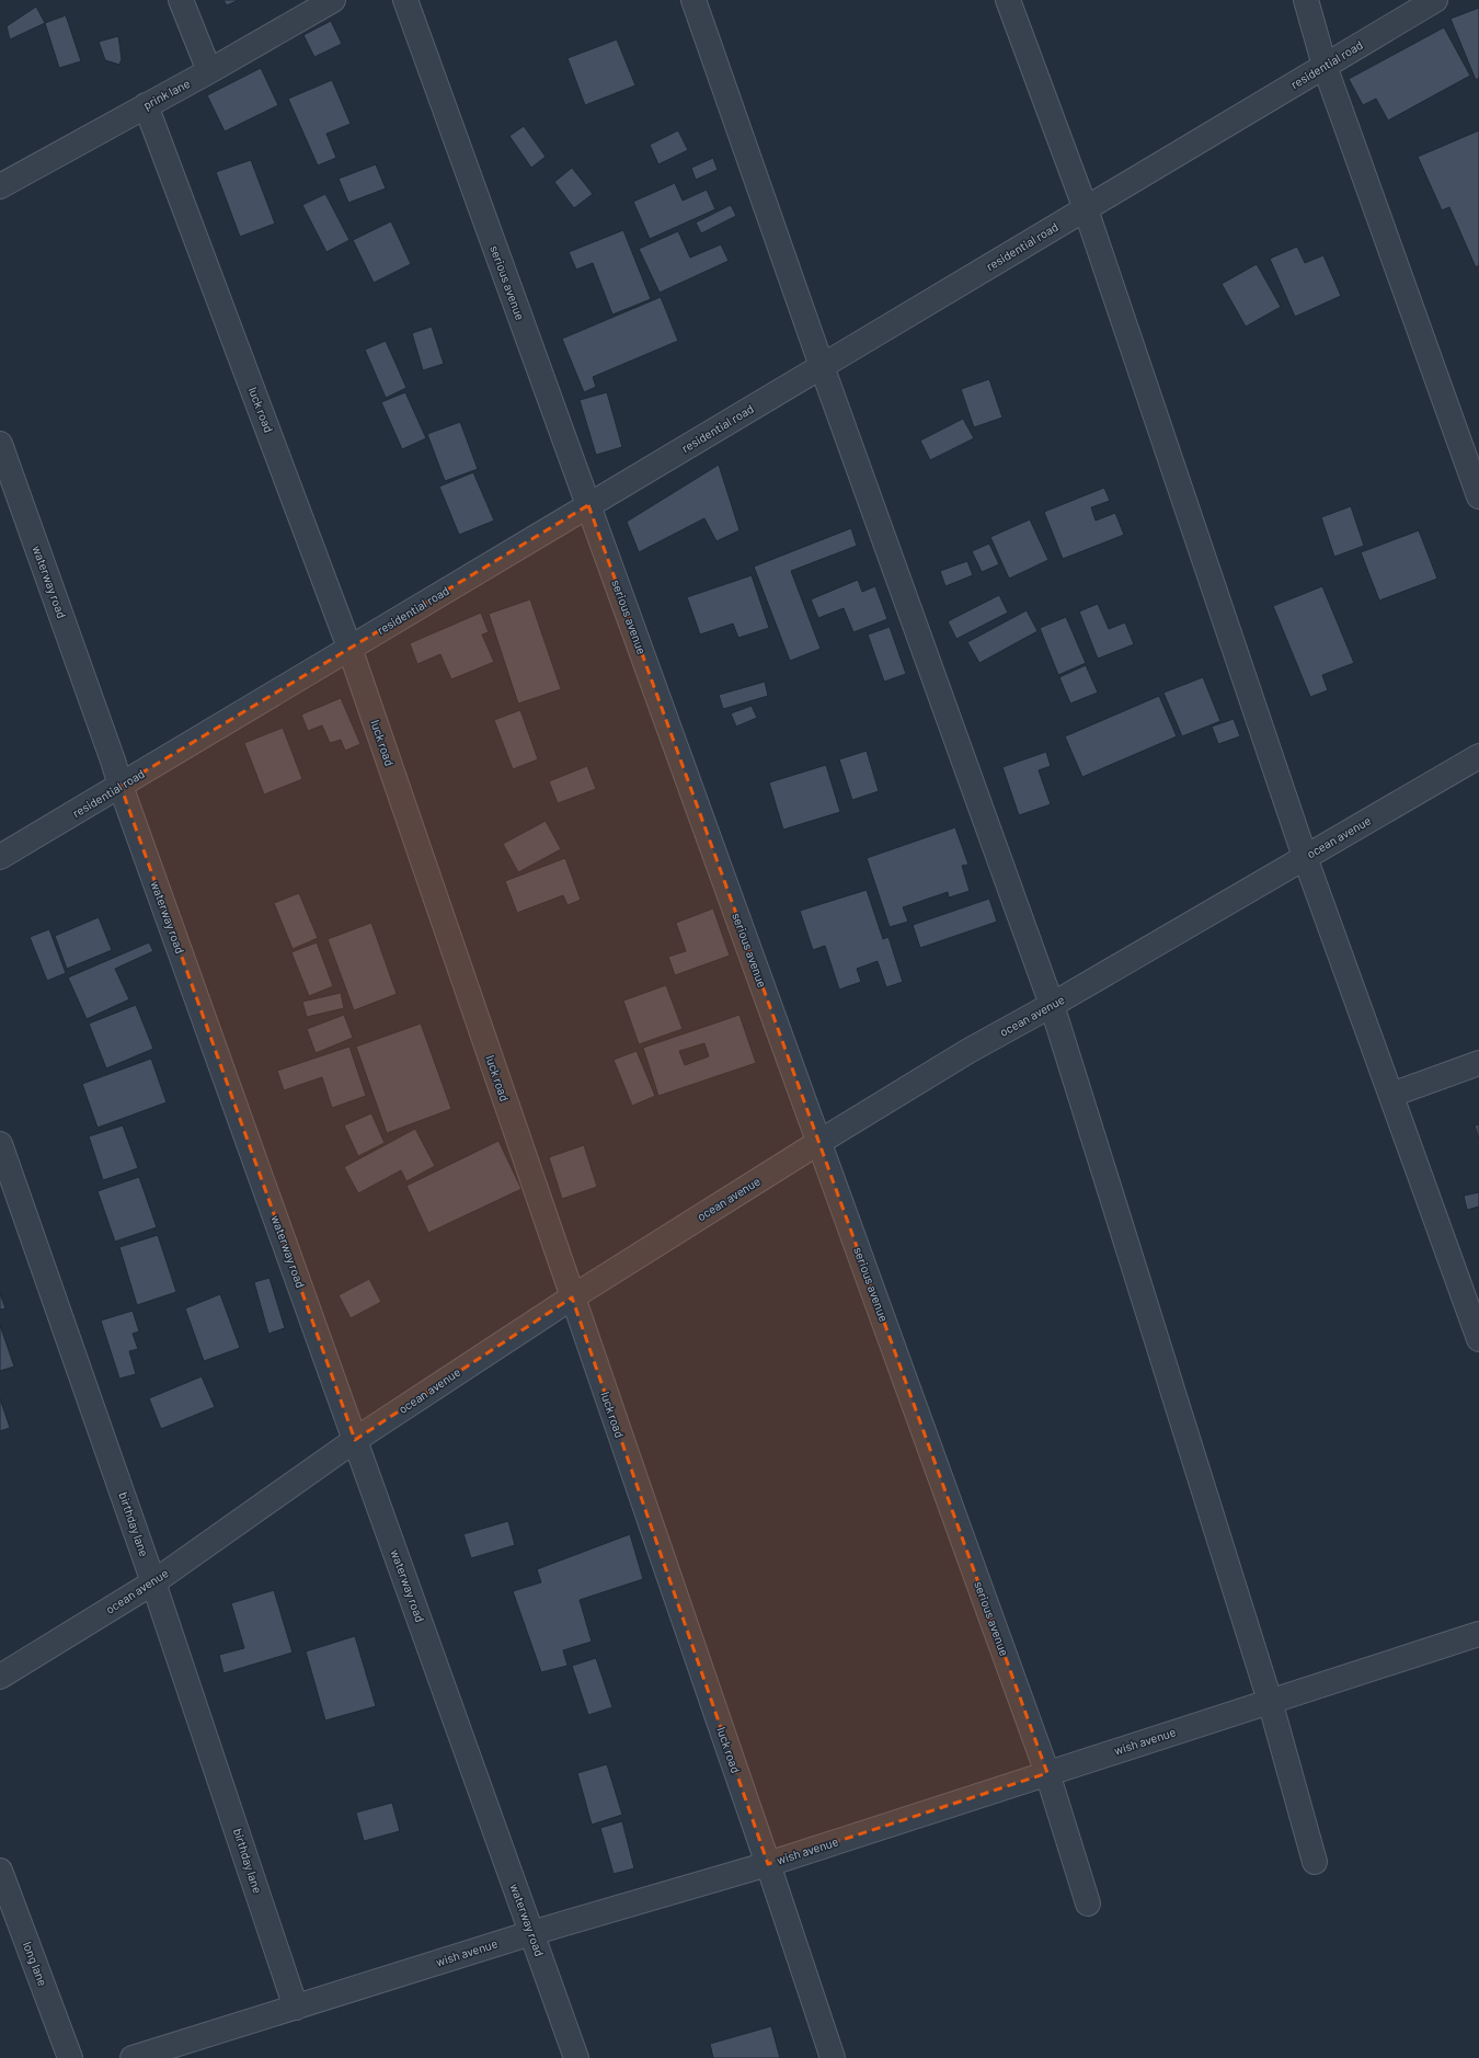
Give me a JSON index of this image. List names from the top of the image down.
{
  "streets": {
    "street": [
      "residential road",
      "prink lane",
      "serious avenue",
      "luck road",
      "waterway road",
      "ocean avenue",
      "birthday lane",
      "wish avenue",
      "long lane"
    ]
  },
  "crossings": [
    ["residential road", "serious avenue"],
    ["residential road", "luck road"],
    ["residential road", "waterway road"],
    ["prink lane", "luck road"],
    ["serious avenue", "ocean avenue"],
    ["serious avenue", "wish avenue"],
    ["luck road", "ocean avenue"],
    ["luck road", "wish avenue"],
    ["waterway road", "ocean avenue"],
    ["waterway road", "wish avenue"],
    ["ocean avenue", "birthday lane"],
    ["birthday lane", "wish avenue"]
  ]
}
